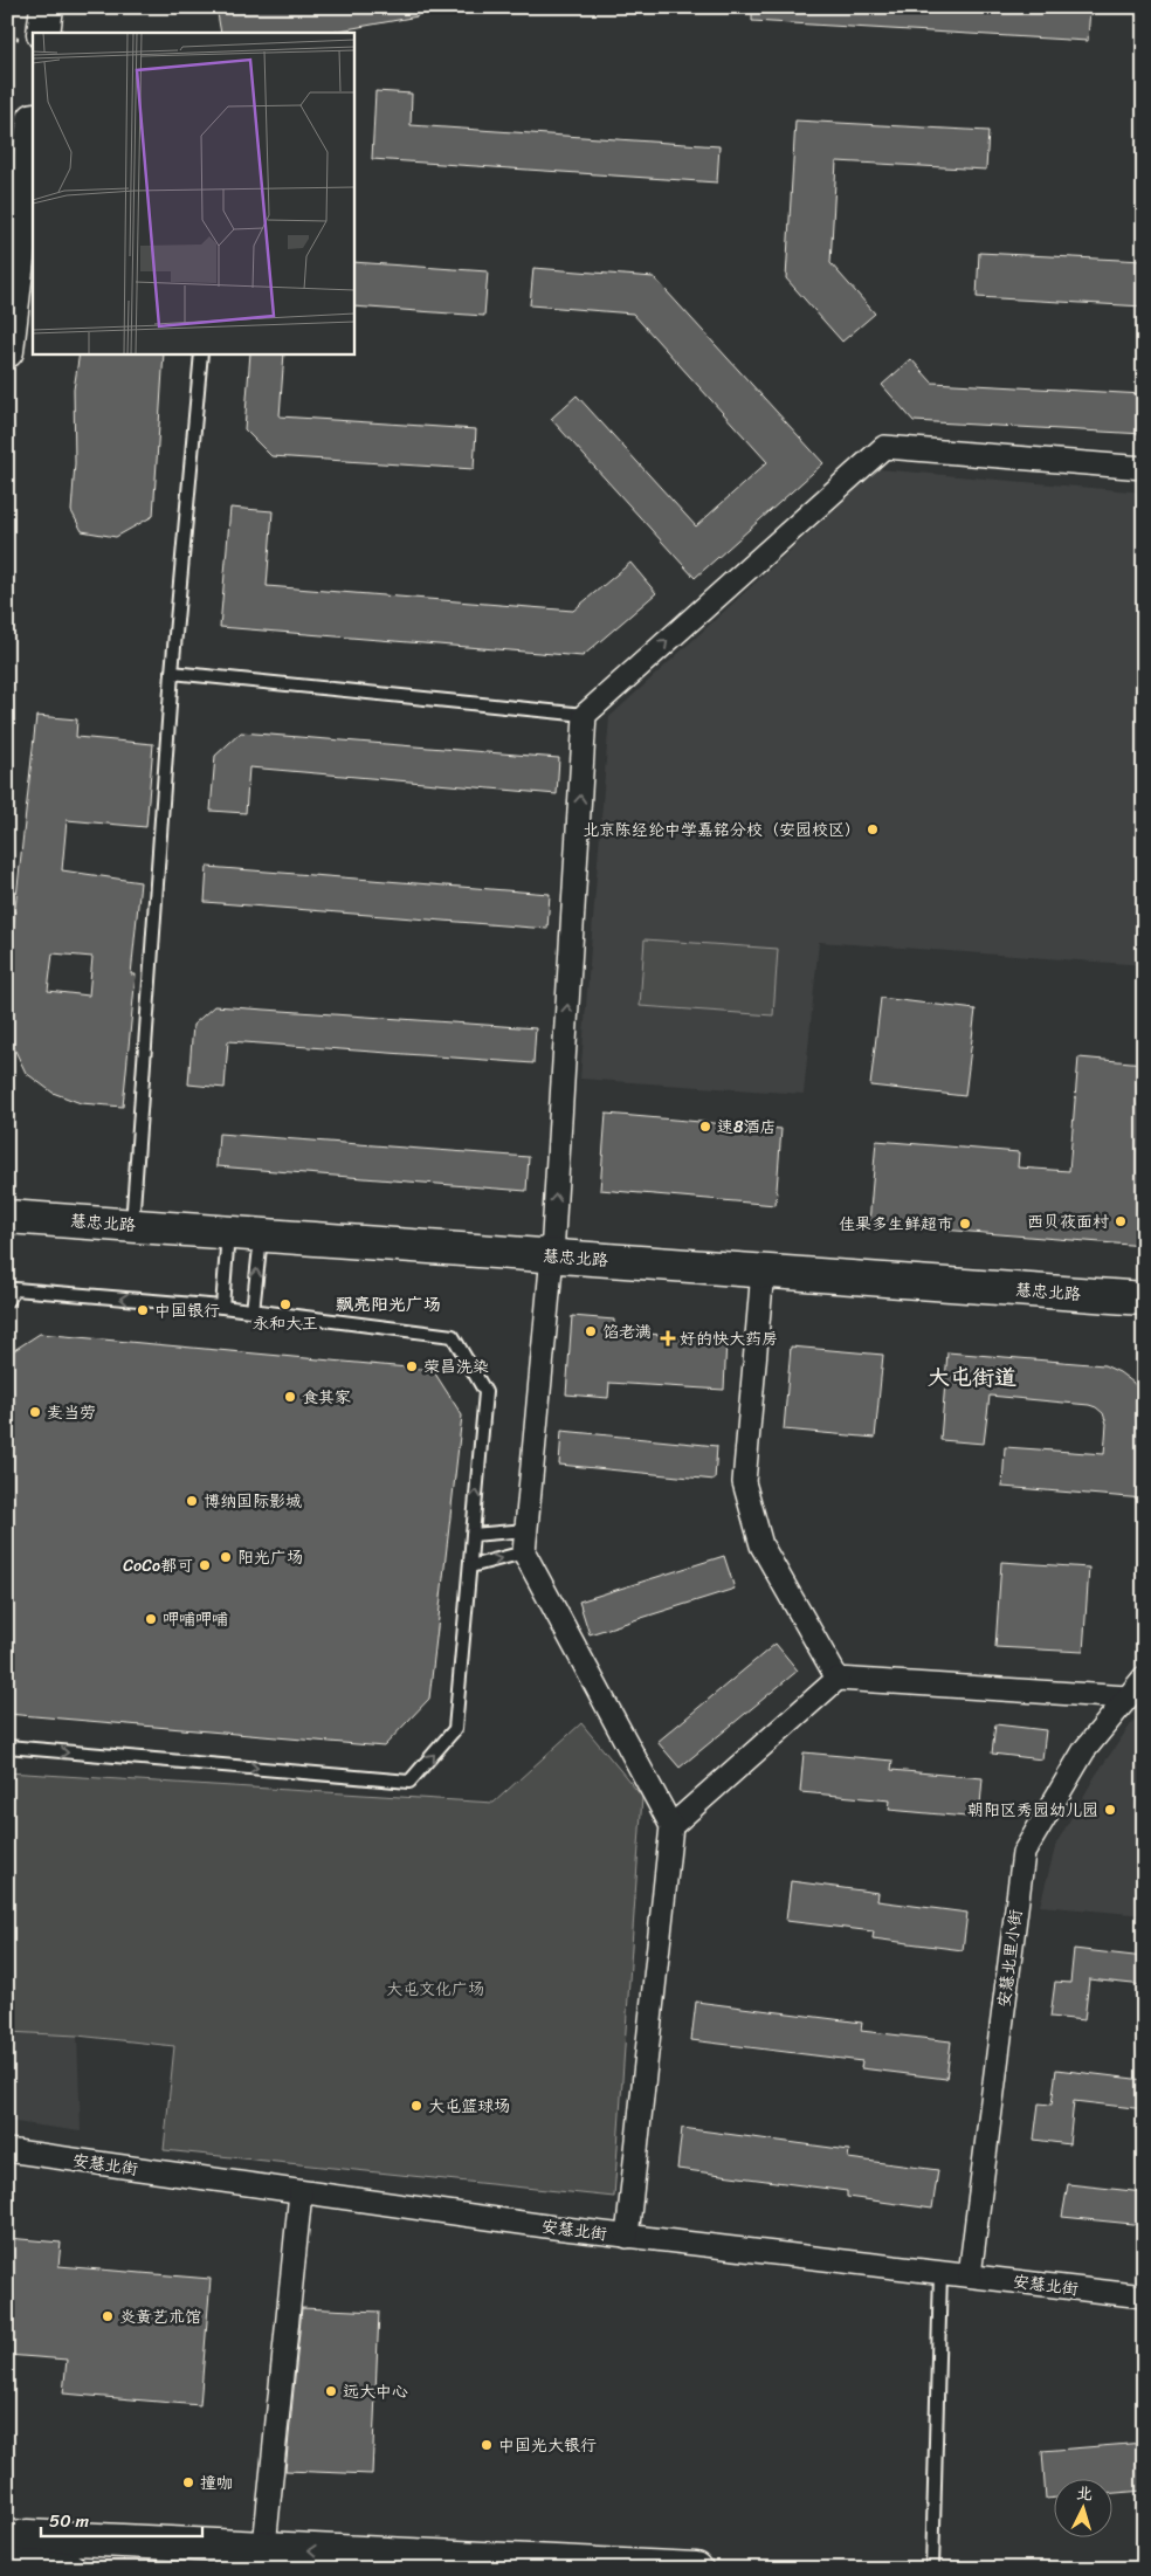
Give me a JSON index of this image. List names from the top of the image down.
{
  "streets": {
    "street": ["慧忠北路", "安慧北里小街", "安慧北街"]
  },
  "crossings": [
    ["安慧北里小街", "安慧北街"]
  ],
  "districts": ["飘亮阳光广场", "大屯街道"],
  "parks": ["大屯文化广场"],
  "places": {
    "other": [
      "北京陈经纶中学嘉铭分校（安园校区）",
      "速8酒店",
      "西贝莜面村",
      "佳果多生鲜超市",
      "永和大王",
      "中国银行",
      "馅老满",
      "荣昌洗染",
      "食其家",
      "麦当劳",
      "博纳国际影城",
      "阳光广场",
      "CoCo都可",
      "呷哺呷哺",
      "朝阳区秀园幼儿园",
      "大屯篮球场",
      "炎黄艺术馆",
      "远大中心",
      "中国光大银行",
      "撞咖"
    ],
    "health": ["好的快大药房"]
  },
  "scale_bar": "50 m",
  "north": "top"
}
